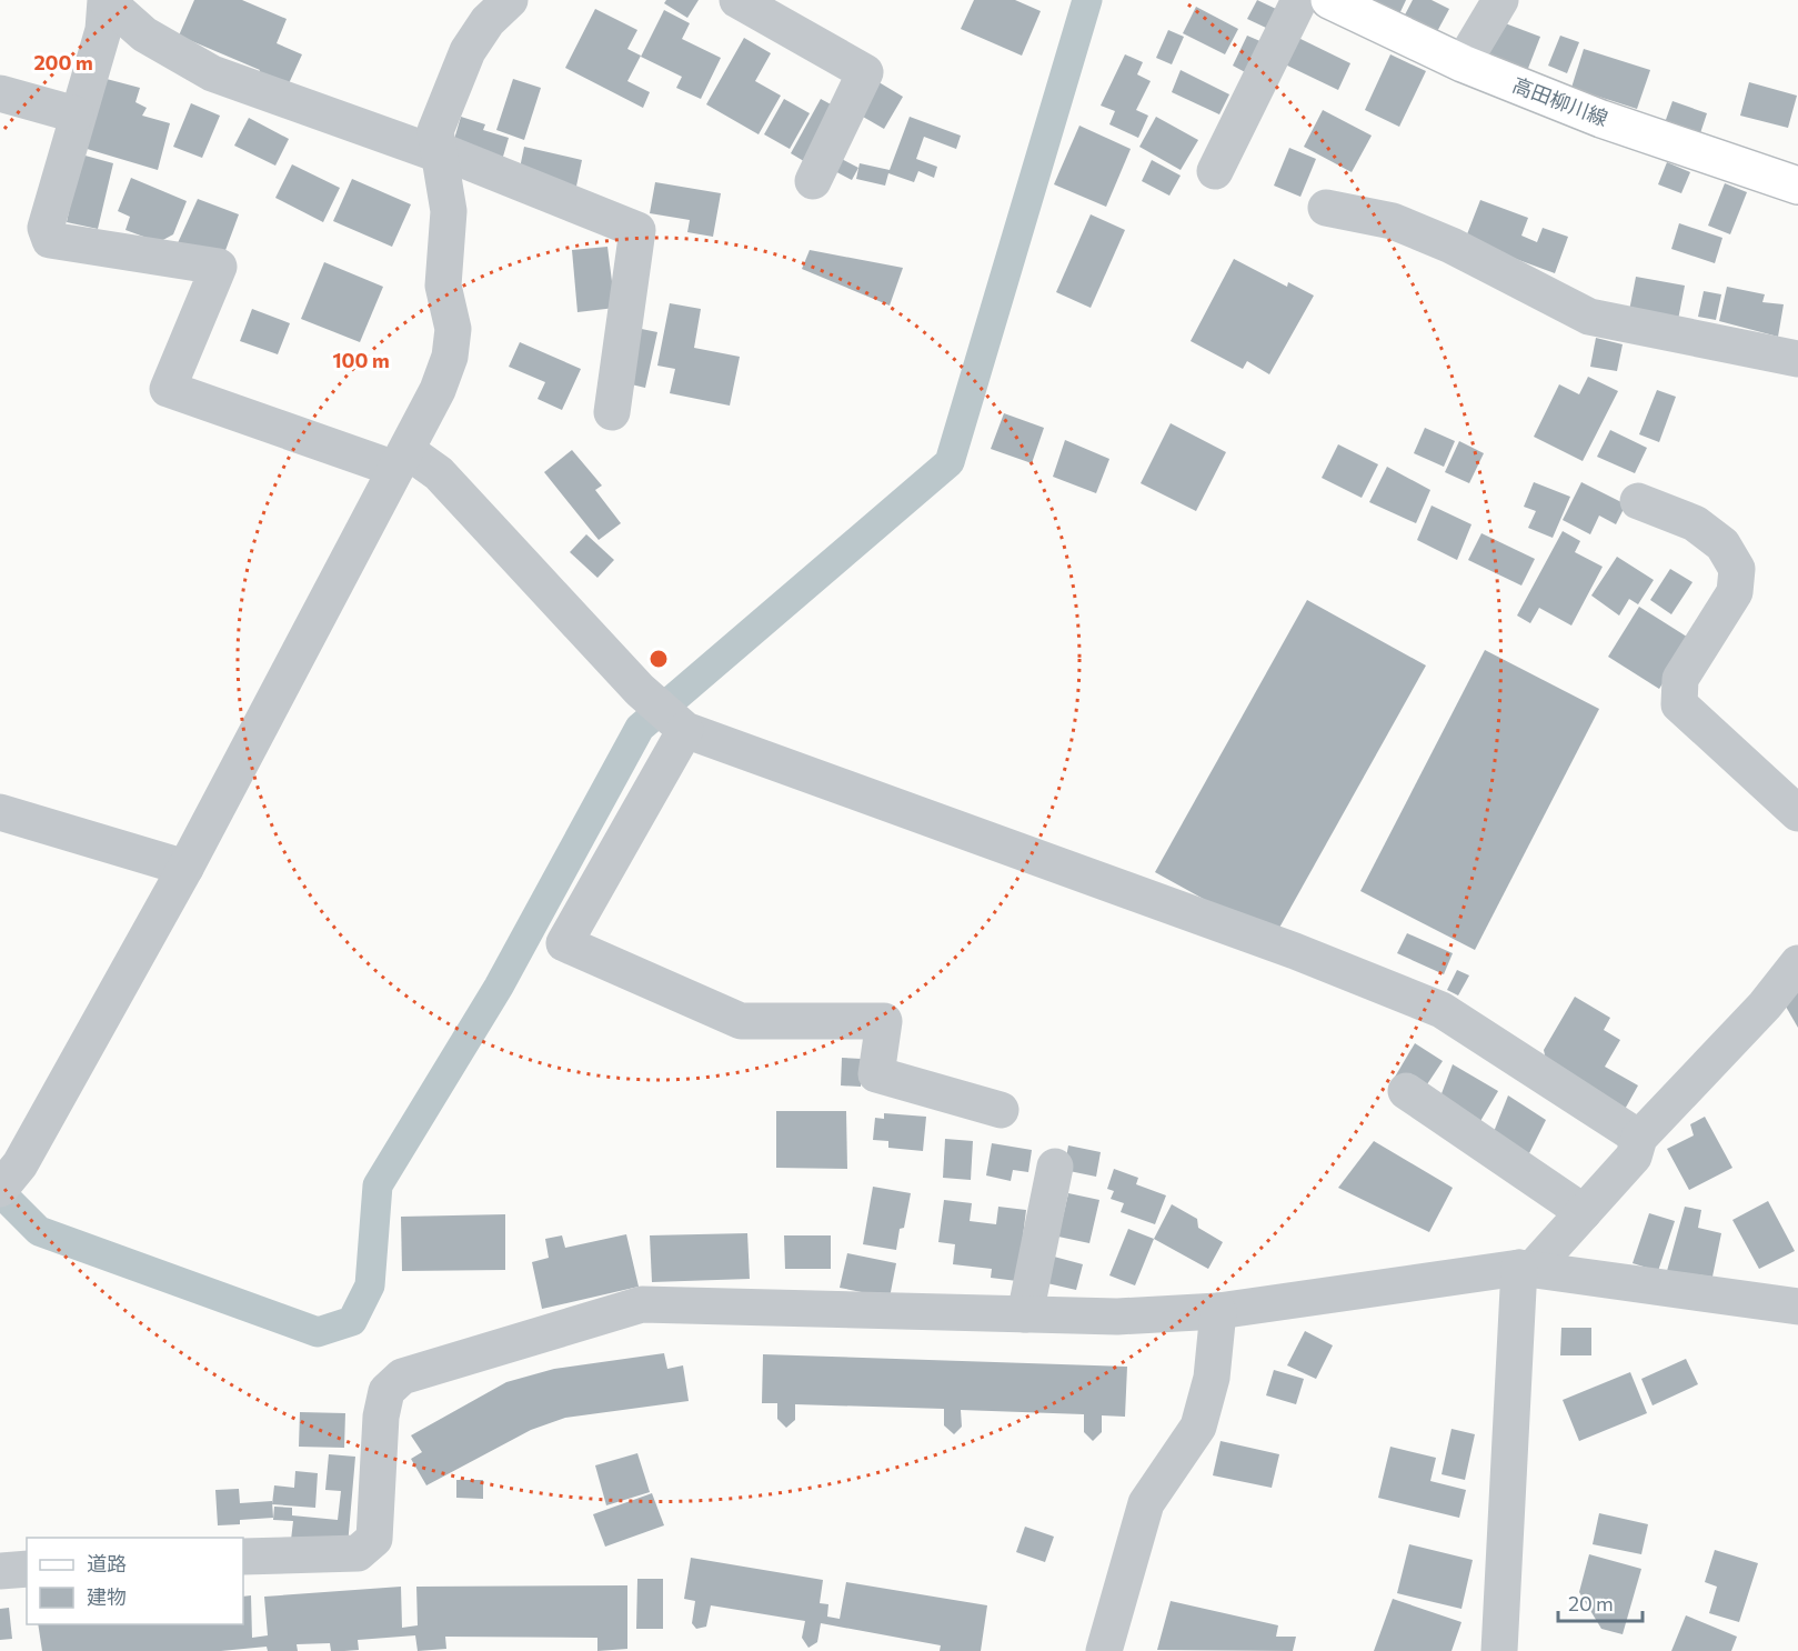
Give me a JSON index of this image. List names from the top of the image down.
{
  "streets": {
    "main road": ["高田柳川線"]
  },
  "legend": ["道路", "建物"],
  "scale_bar": "20 m",
  "rings": ["200 m", "100 m"]
}
